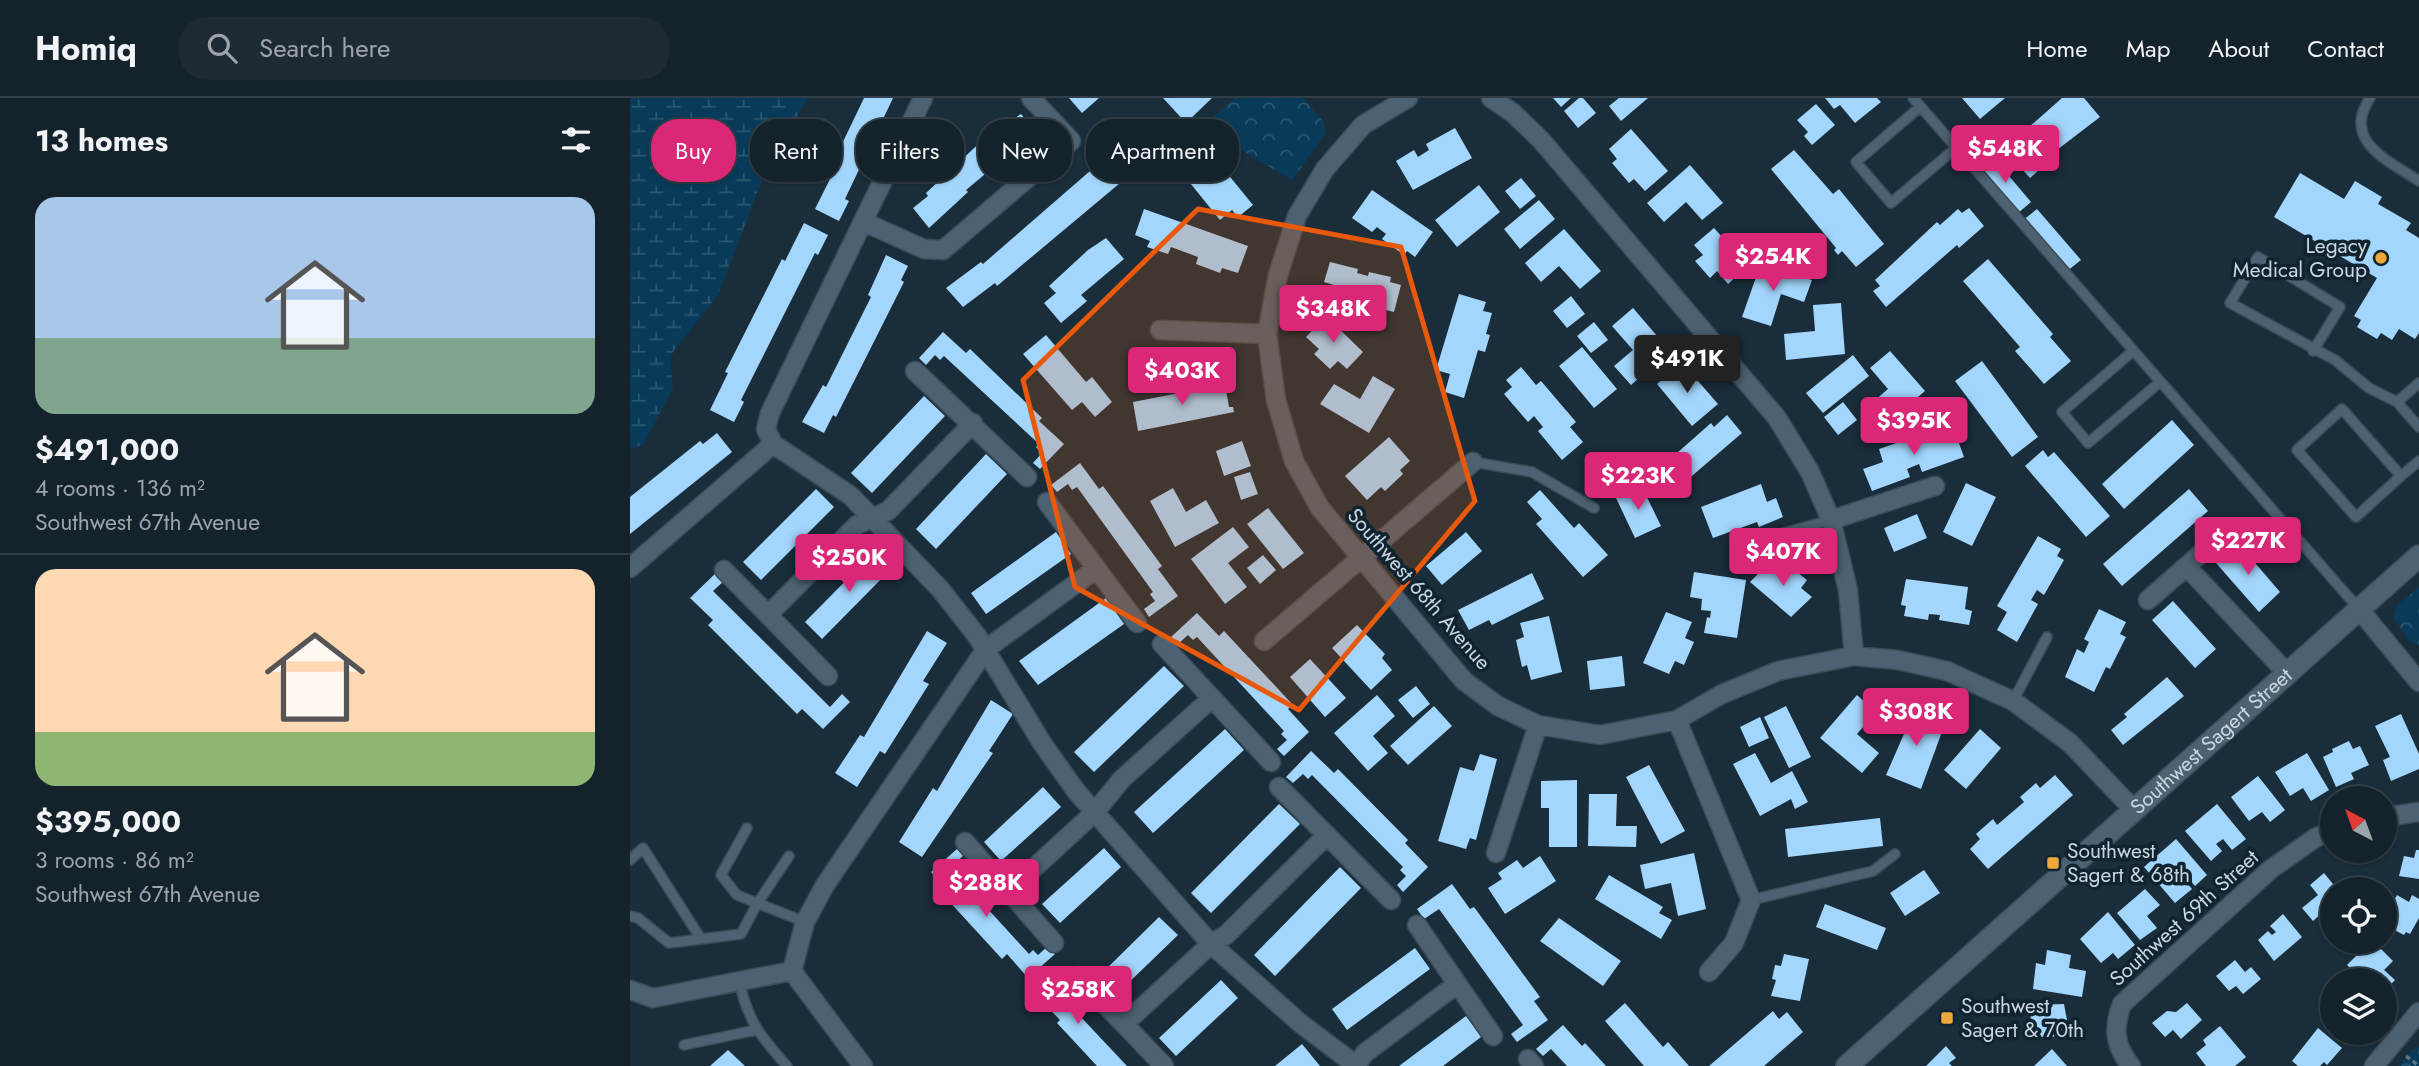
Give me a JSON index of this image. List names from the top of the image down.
{
  "streets": {
    "main road": ["Southwest Sagert Street"],
    "street": ["Southwest 68th Avenue", "Southwest 69th Street"]
  },
  "crossings": [
    ["Southwest 68th Avenue", "Southwest Sagert Street"]
  ],
  "places": {
    "other": ["Legacy Medical Group"],
    "transit": ["Southwest Sagert & 68th", "Southwest Sagert & 70th"]
  },
  "north": "top left",
  "page": {
    "header": "Homiq",
    "search": "Search here",
    "nav": [
      "Home",
      "Map",
      "About",
      "Contact"
    ],
    "heading": "13 homes",
    "chip": [
      "Buy",
      "Rent",
      "Filters",
      "New",
      "Apartment"
    ],
    "price": [
      "$548K",
      "$254K",
      "$348K",
      "$491K",
      "$403K",
      "$395K",
      "$223K",
      "$227K",
      "$407K",
      "$250K",
      "$308K",
      "$288K",
      "$258K"
    ],
    "list": [
      {
        "name": "$491,000",
        "note": "4 rooms · 136 m² · Southwest 67th Avenue"
      },
      {
        "name": "$395,000",
        "note": "3 rooms · 86 m² · Southwest 67th Avenue"
      }
    ]
  }
}
